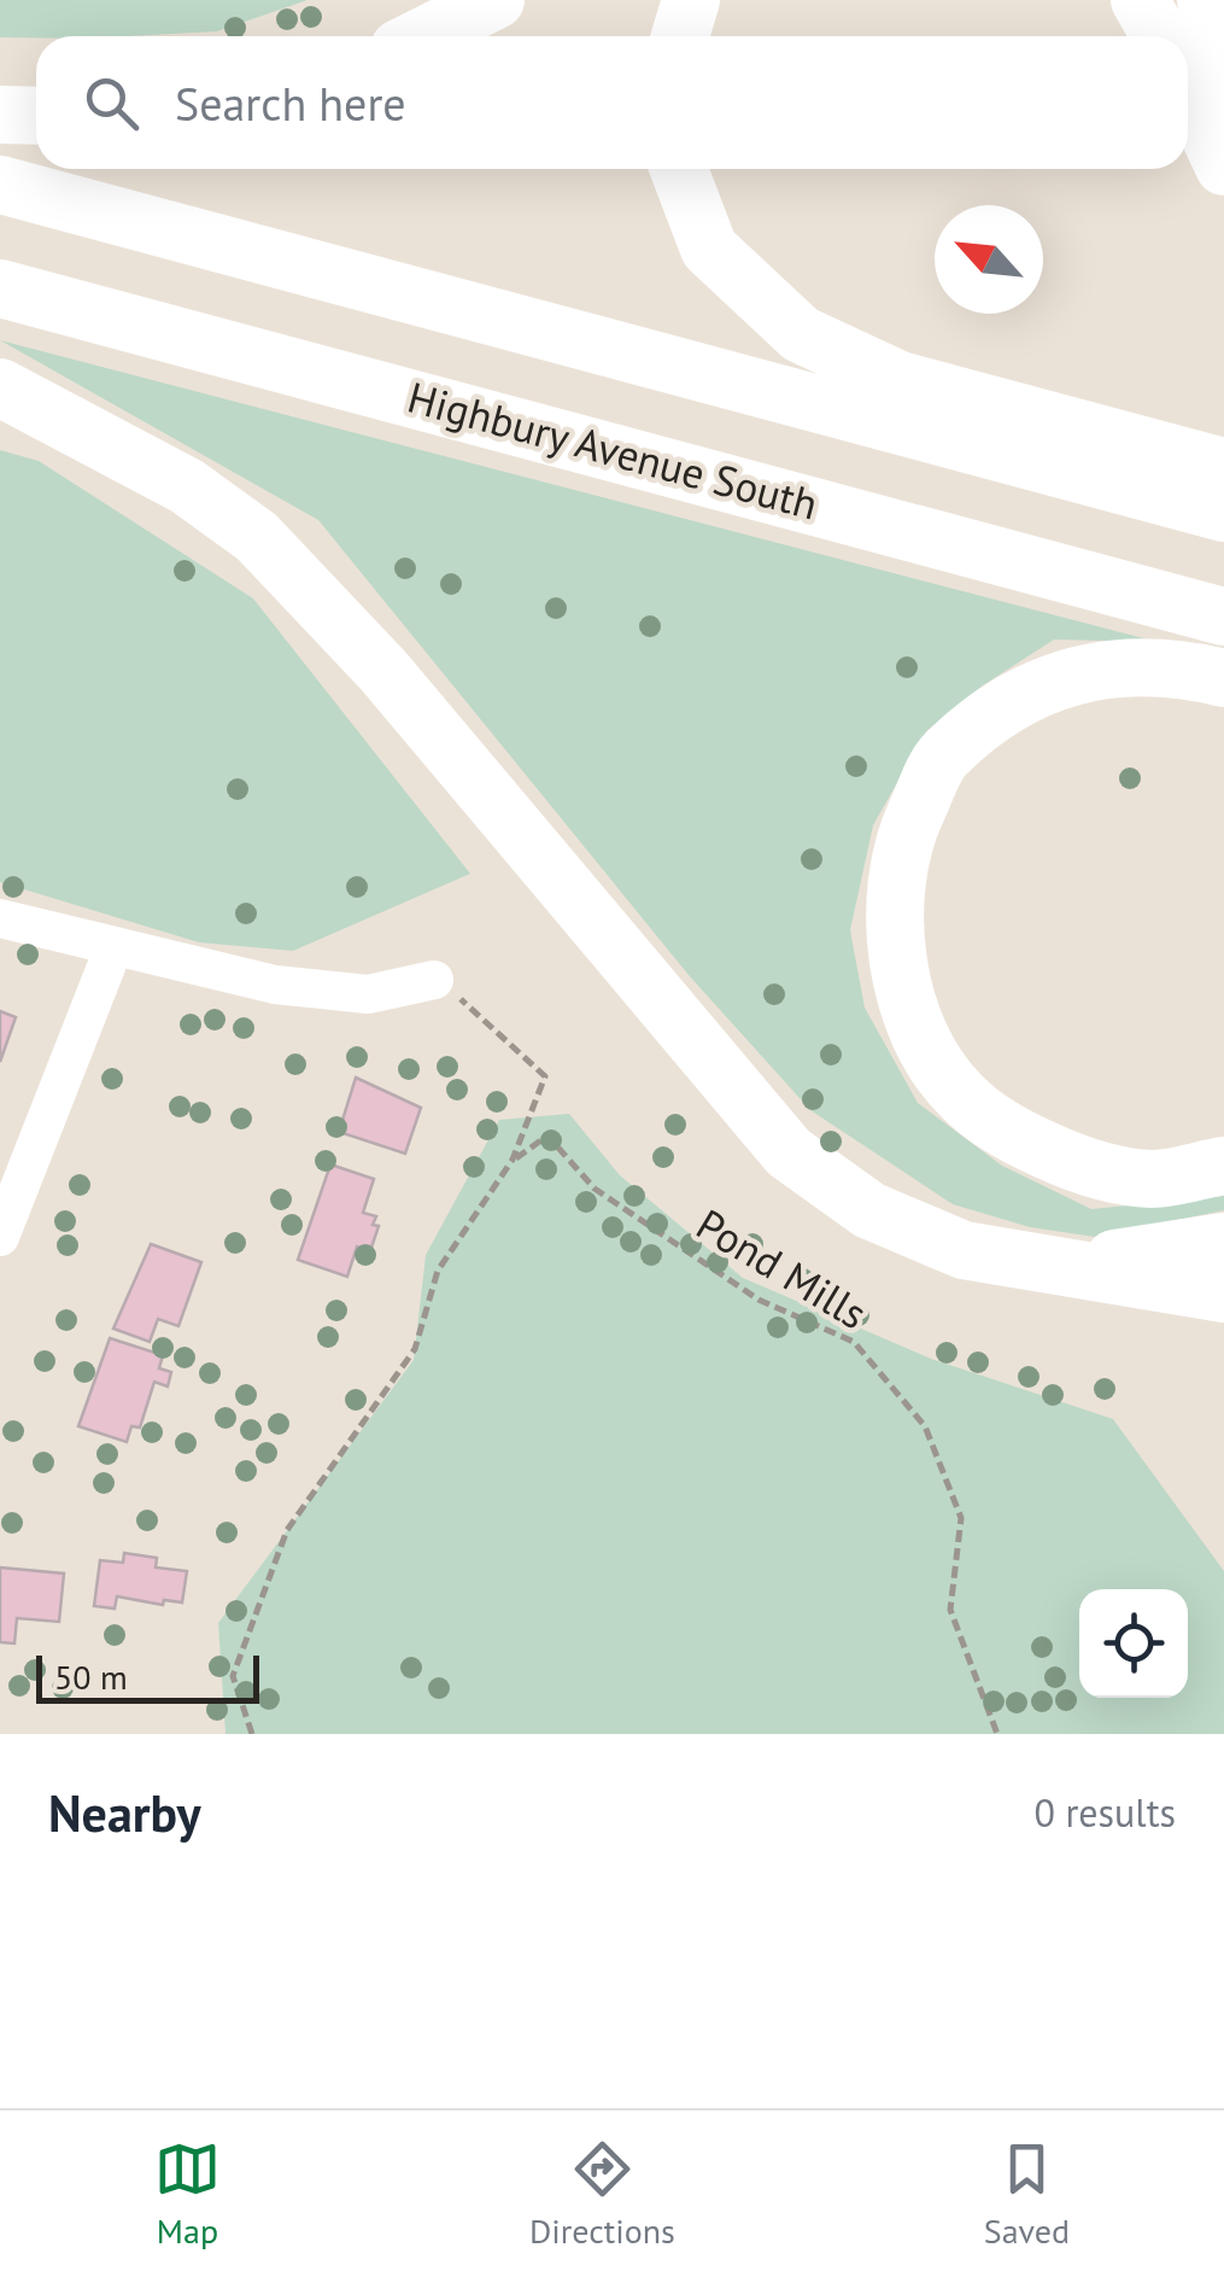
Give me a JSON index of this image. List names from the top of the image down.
{
  "streets": {
    "highway": ["Highbury Avenue South"],
    "path": ["Pond Mills"]
  },
  "scale_bar": "50 m",
  "north": "top left",
  "page": {
    "search": "Search here",
    "scale": "50 m",
    "heading": ["Nearby", "0 results"],
    "nav": ["Map", "Directions", "Saved"]
  }
}
